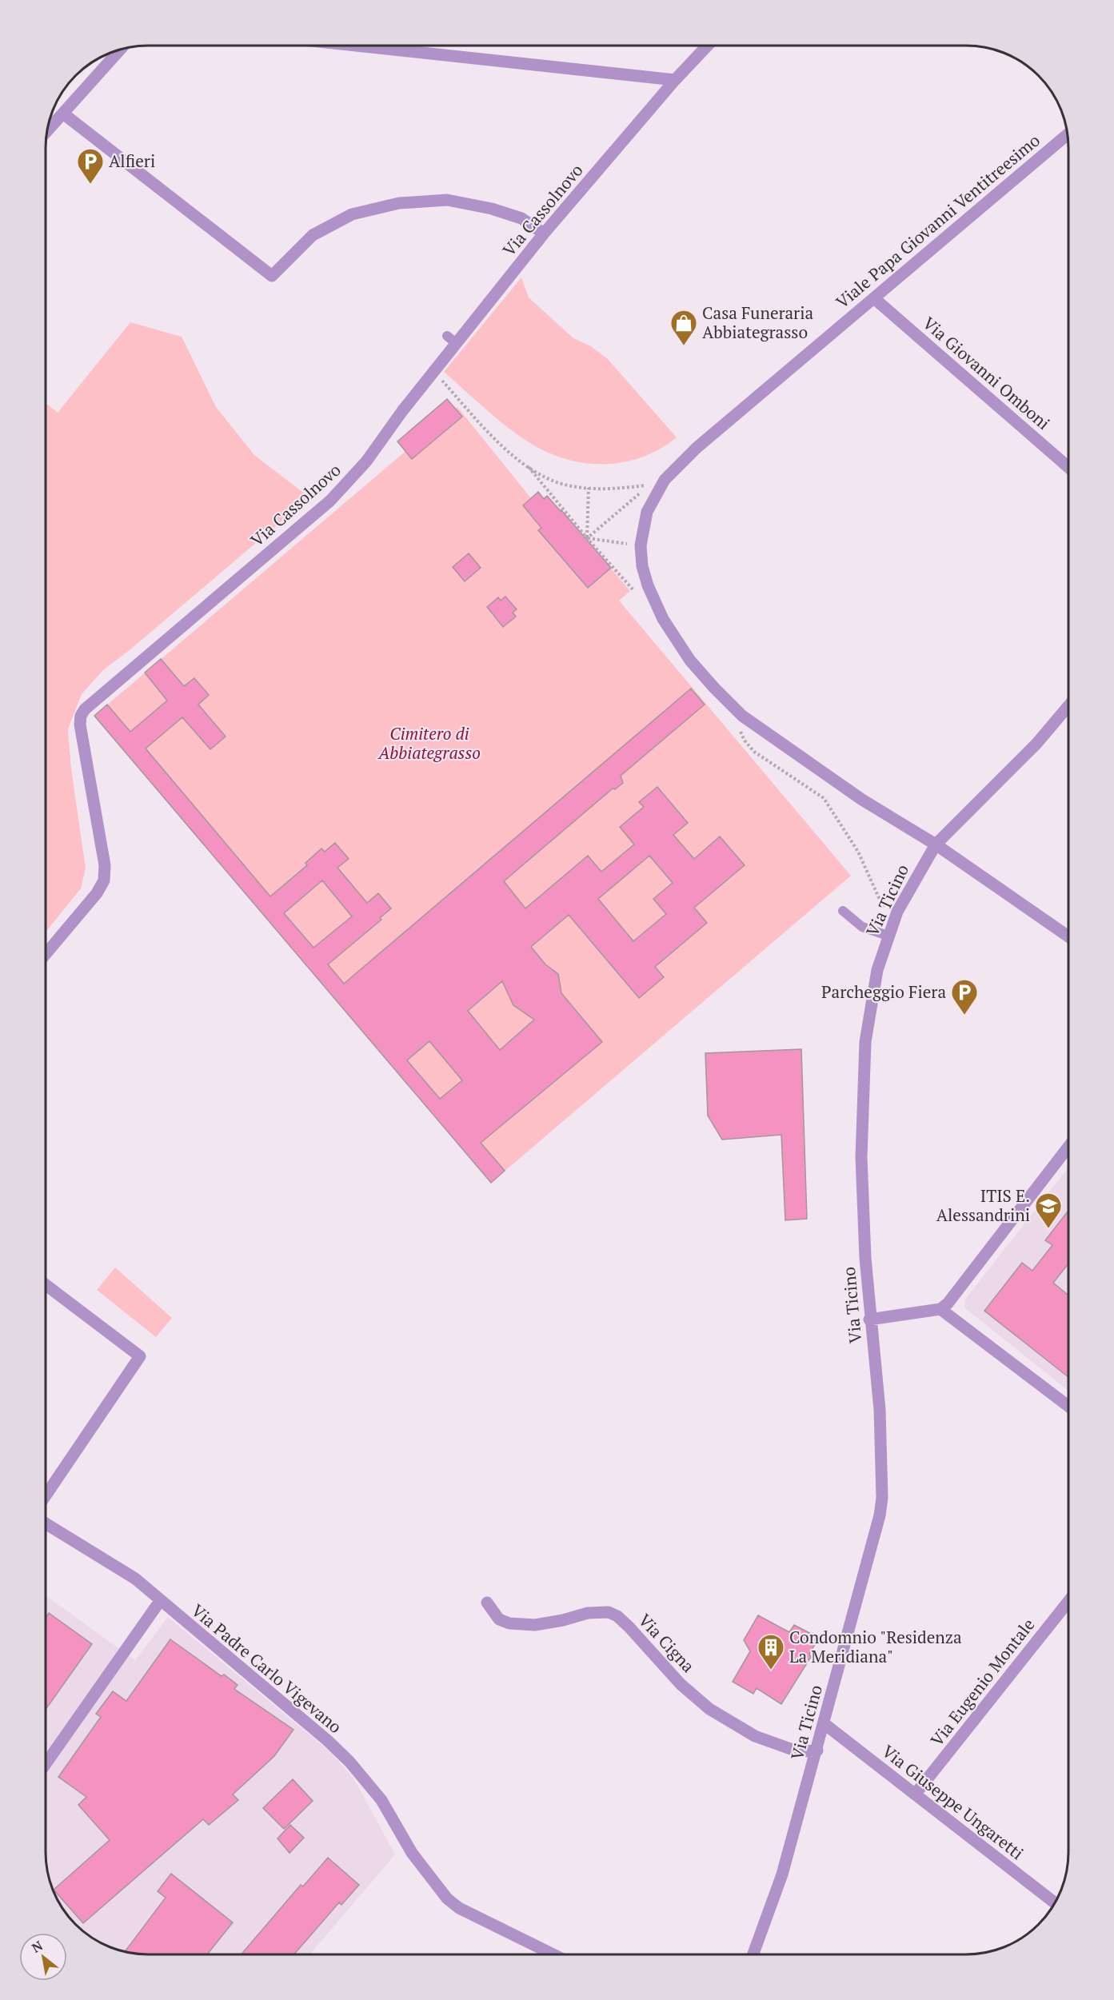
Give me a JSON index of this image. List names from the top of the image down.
{
  "streets": {
    "street": [
      "Via Cassolnovo",
      "Viale Papa Giovanni Ventitreesimo",
      "Via Giovanni Omboni",
      "Via Ticino",
      "Via Cigna",
      "Via Padre Carlo Vigevano",
      "Via Eugenio Montale",
      "Via Giuseppe Ungaretti"
    ]
  },
  "crossings": [
    ["Viale Papa Giovanni Ventitreesimo", "Via Giovanni Omboni"],
    ["Viale Papa Giovanni Ventitreesimo", "Via Ticino"],
    ["Via Ticino", "Via Cigna"],
    ["Via Ticino", "Via Giuseppe Ungaretti"],
    ["Via Eugenio Montale", "Via Giuseppe Ungaretti"]
  ],
  "parks": ["Cimitero di Abbiategrasso"],
  "places": {
    "parking": ["Alfieri", "Parcheggio Fiera"],
    "shop": ["Casa Funeraria Abbiategrasso"],
    "school or university": ["ITIS E. Alessandrini"],
    "building": ["Condomnio \"Residenza La Meridiana\""]
  },
  "north": "top left"
}
